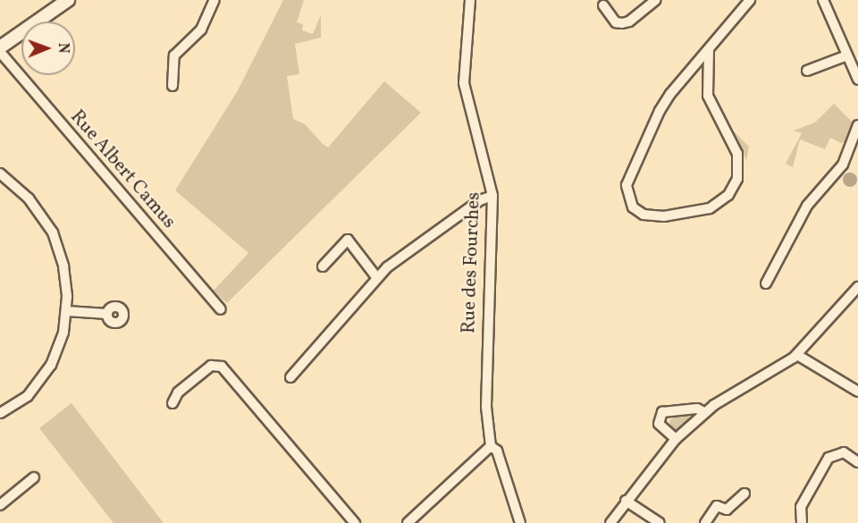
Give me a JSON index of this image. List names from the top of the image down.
{
  "streets": {
    "street": ["Rue Albert Camus", "Rue des Fourches"]
  },
  "north": "right"
}
